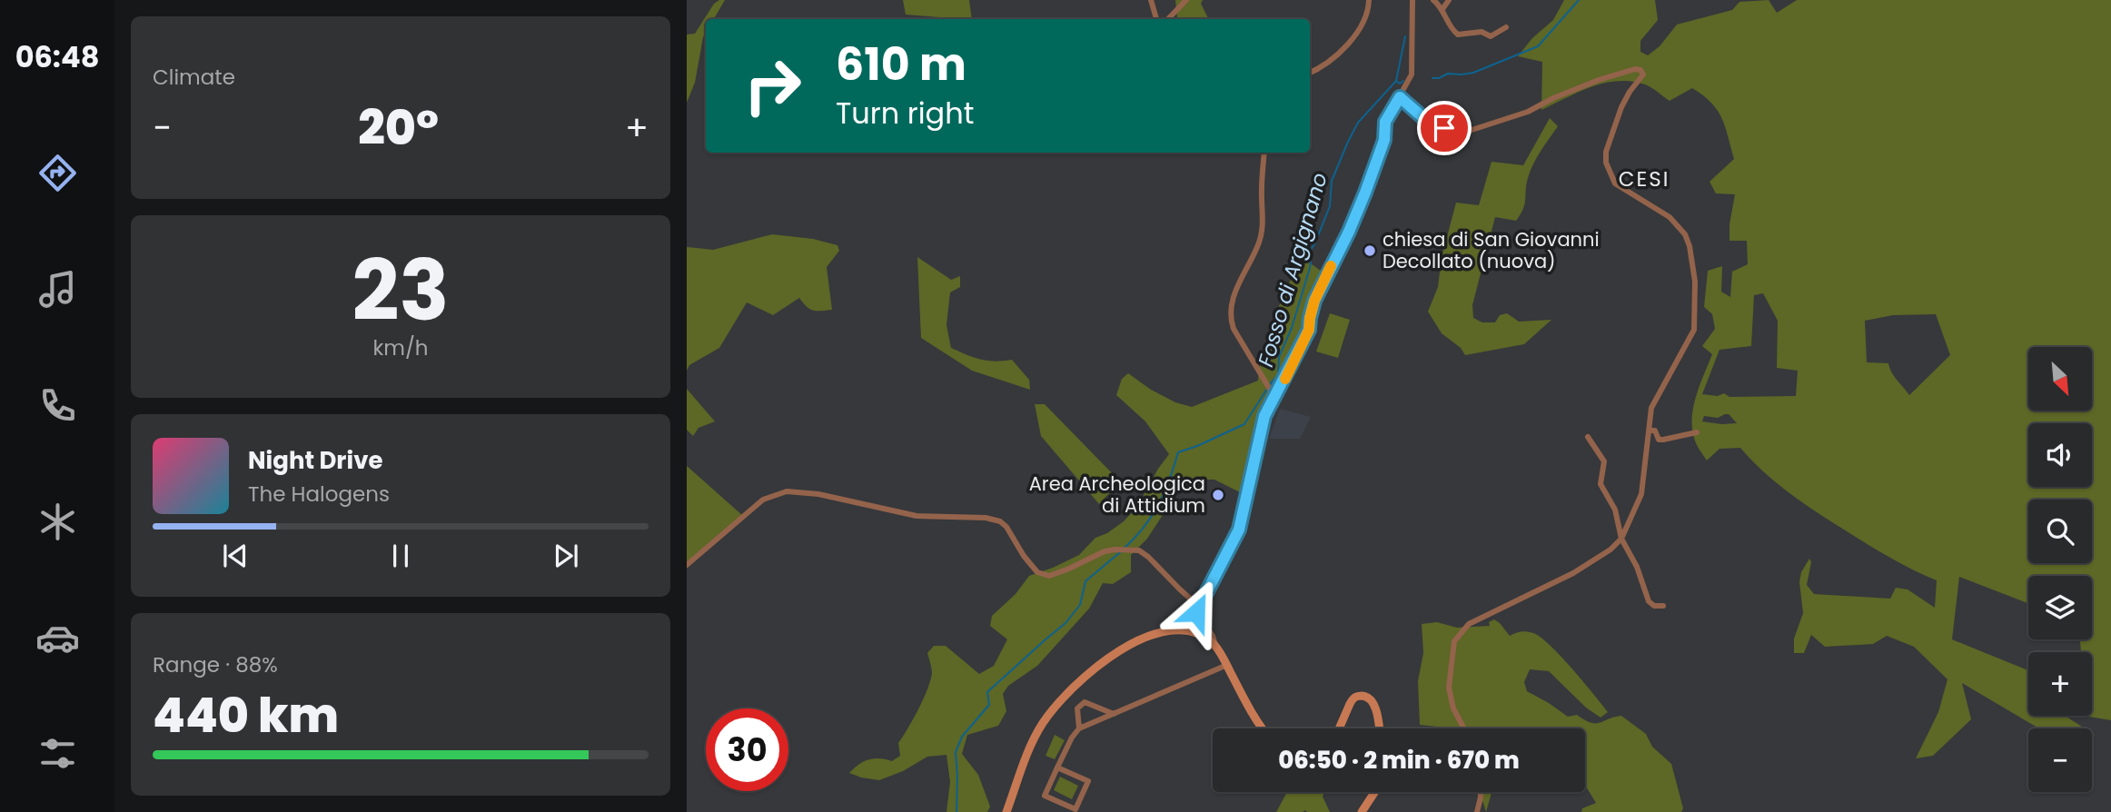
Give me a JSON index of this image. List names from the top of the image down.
{
  "districts": ["CESI"],
  "water": ["Fosso di Argignano"],
  "places": ["chiesa di San Giovanni Decollato (nuova)", "Area Archeologica di Attidium"],
  "north": "bottom right",
  "page": {
    "tabs": "06:48",
    "tile": [
      "Climate",
      ["23", "km/h"],
      ["Range · 88%", "440 km"]
    ],
    "turn": ["610 m", "Turn right"],
    "heat": ["−", "20°", "+"],
    "map_buttons": ["+", "−"],
    "song": ["Night Drive", "The Halogens"],
    "limit": "30",
    "trip": "06:50 · 2 min · 670 m"
  }
}
